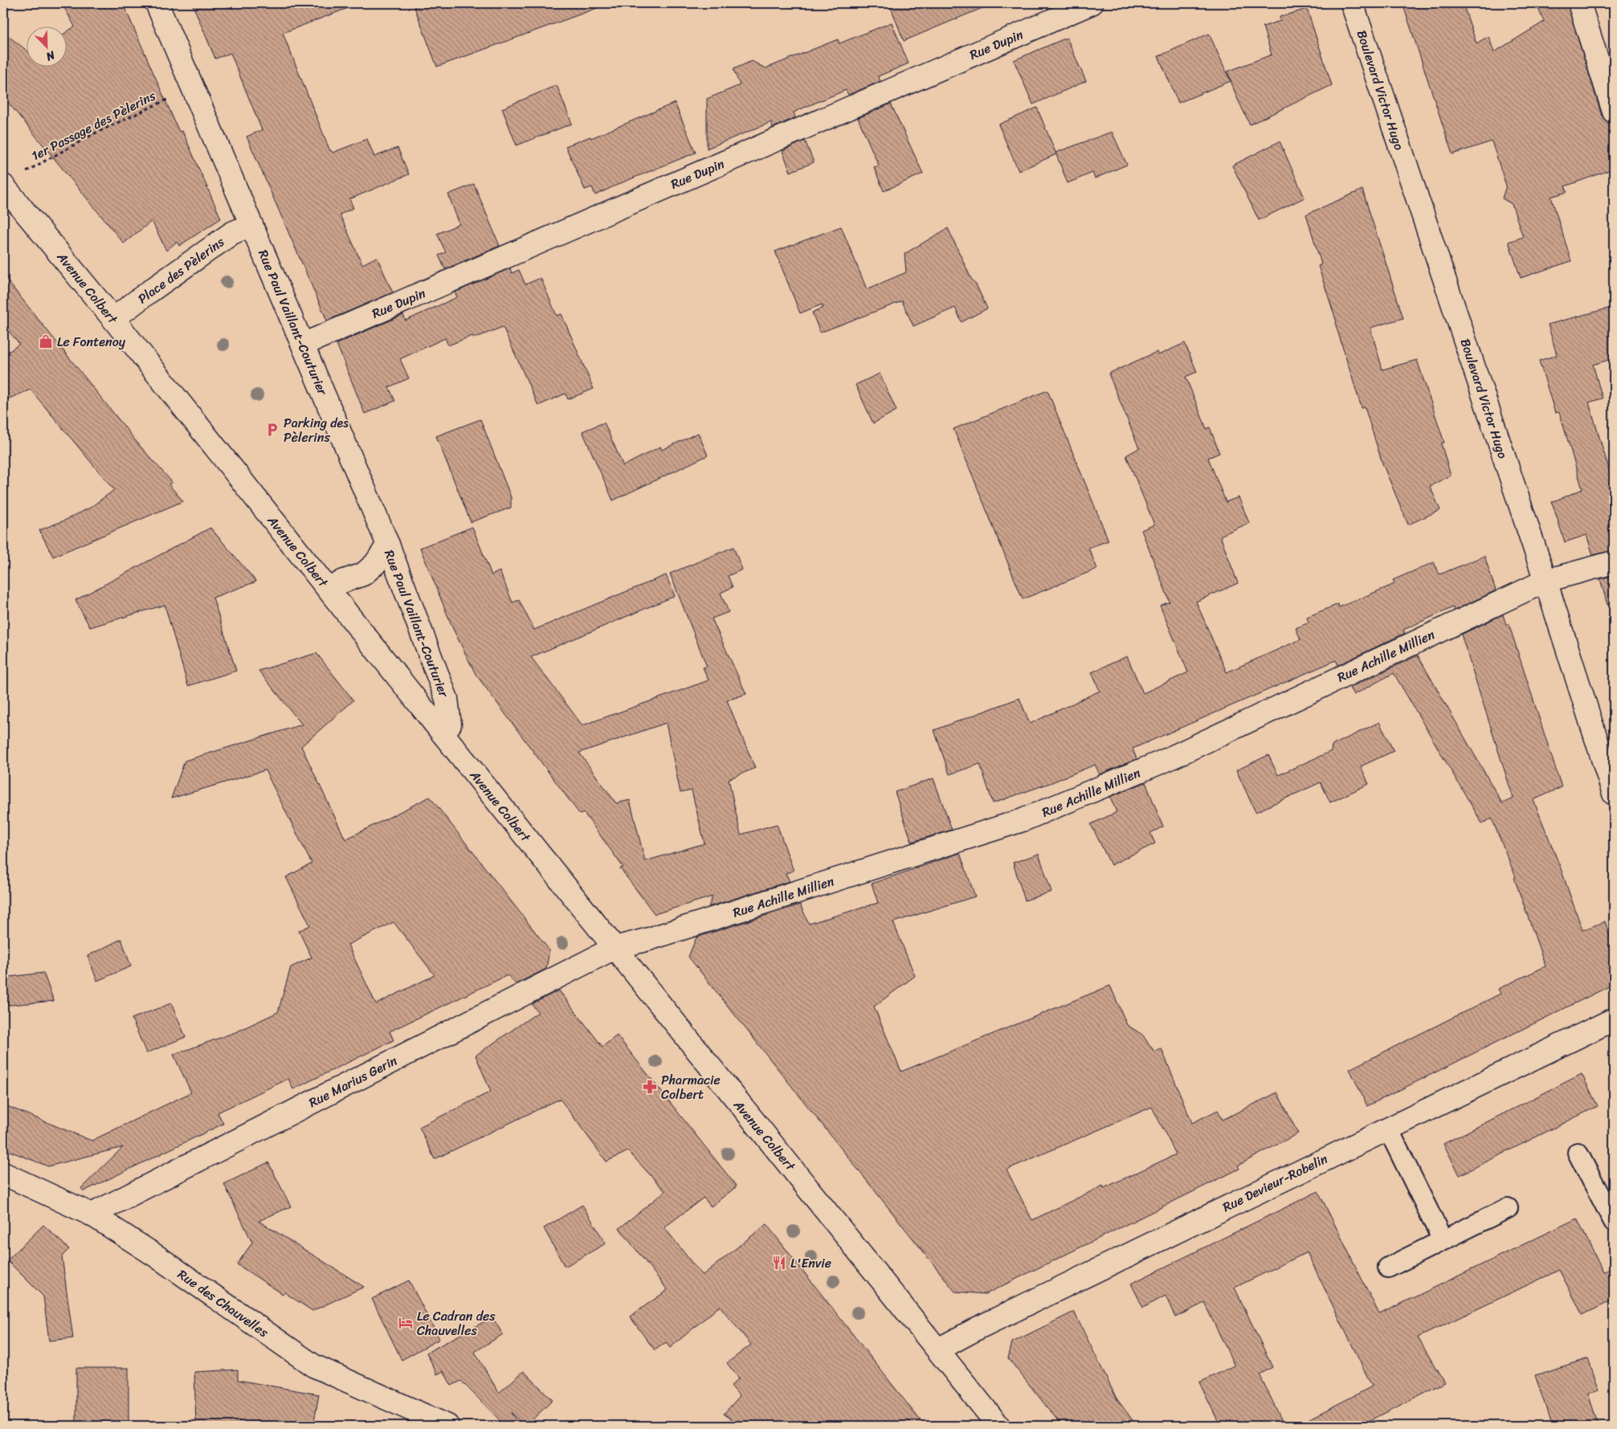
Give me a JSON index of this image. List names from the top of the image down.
{
  "streets": {
    "street": [
      "Rue Dupin",
      "Boulevard Victor Hugo",
      "Place des Pèlerins",
      "Avenue Colbert",
      "Rue Paul Vaillant-Couturier",
      "Rue Achille Millien",
      "Rue Marius Gerin",
      "Rue Devieur-Robelin",
      "Rue des Chauvelles"
    ],
    "path": ["1er Passage des Pèlerins"]
  },
  "crossings": [
    ["Rue Dupin", "Rue Paul Vaillant-Couturier"],
    ["Boulevard Victor Hugo", "Rue Achille Millien"],
    ["1er Passage des Pèlerins", "Rue Paul Vaillant-Couturier"],
    ["Place des Pèlerins", "Avenue Colbert"],
    ["Place des Pèlerins", "Rue Paul Vaillant-Couturier"],
    ["Avenue Colbert", "Rue Paul Vaillant-Couturier"],
    ["Avenue Colbert", "Rue Achille Millien"],
    ["Avenue Colbert", "Rue Marius Gerin"],
    ["Avenue Colbert", "Rue Devieur-Robelin"],
    ["Rue Achille Millien", "Rue Marius Gerin"],
    ["Rue Marius Gerin", "Rue des Chauvelles"]
  ],
  "places": {
    "shop": ["Le Fontenoy"],
    "parking": ["Parking des Pèlerins"],
    "pharmacy": ["Pharmacie Colbert"],
    "restaurant": ["L'Envie"],
    "hotel": ["Le Cadran des Chauvelles"]
  },
  "north": "bottom right"
}
